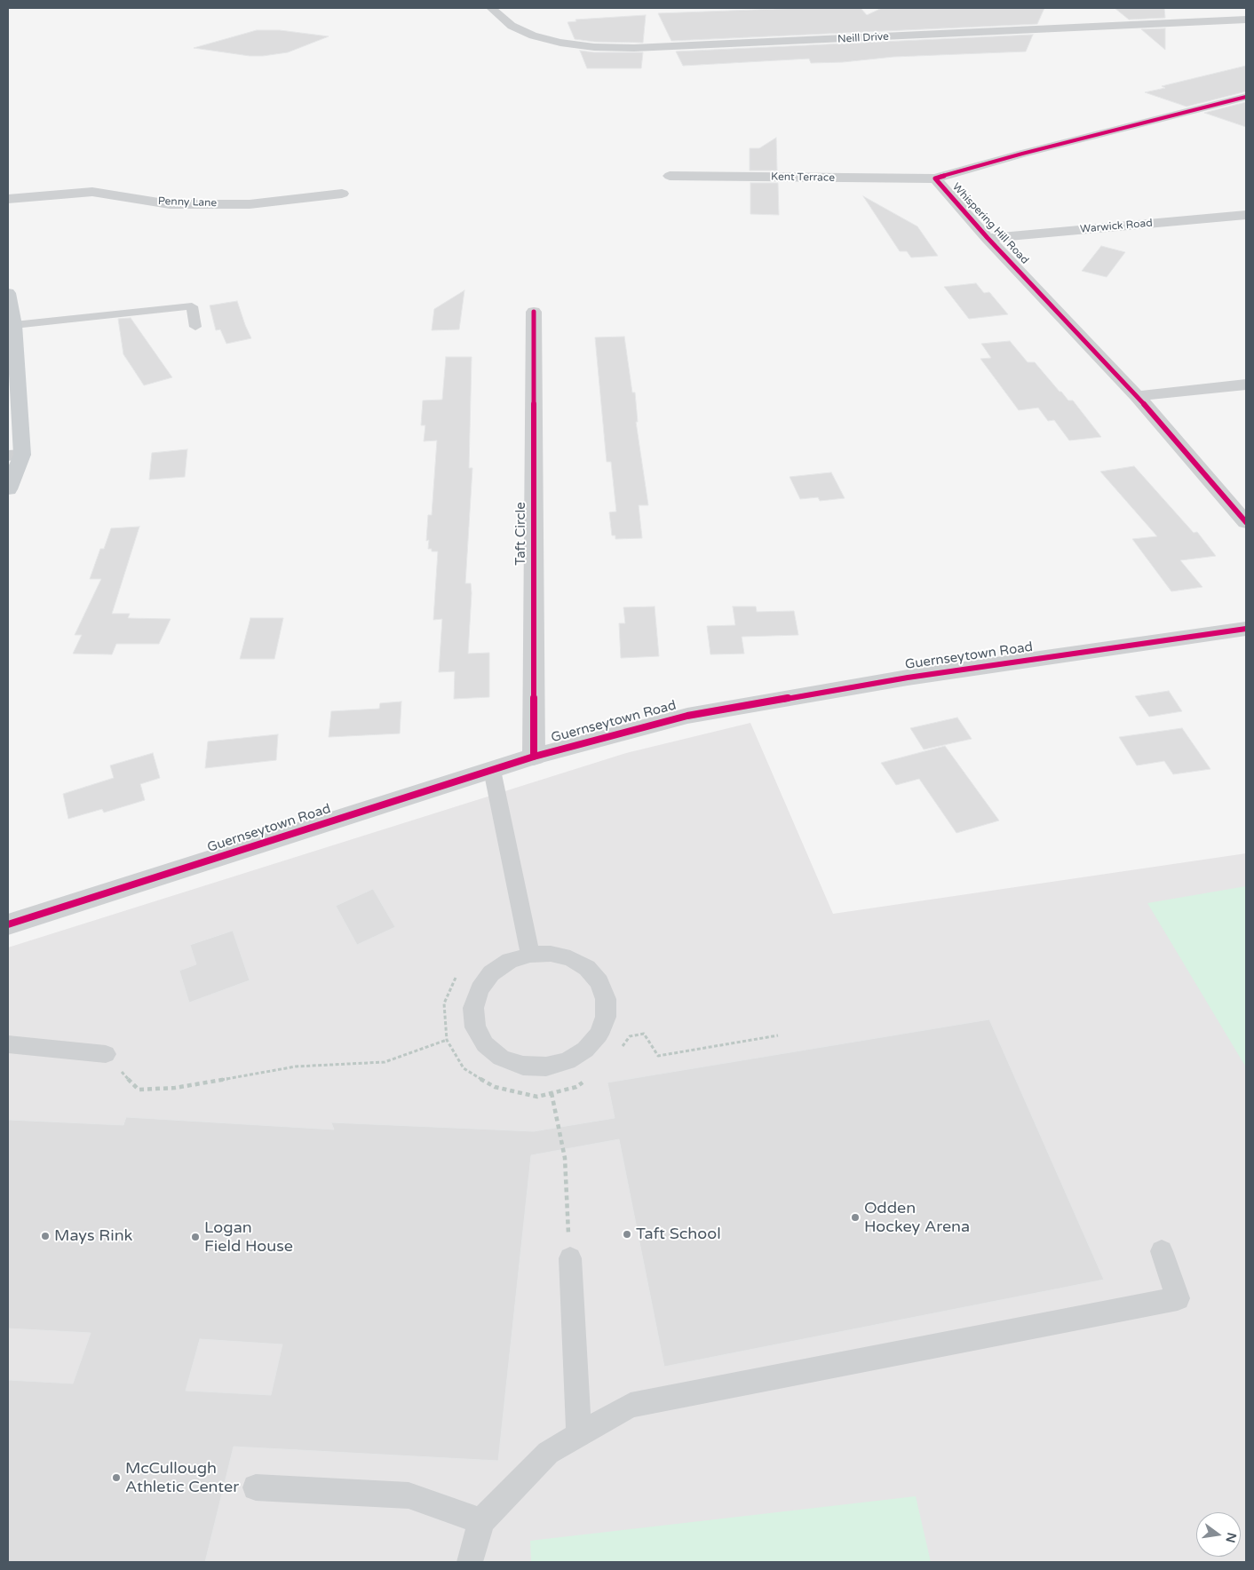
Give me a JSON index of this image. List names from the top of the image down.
{
  "streets": {
    "street": [
      "Neill Drive",
      "Kent Terrace",
      "Penny Lane",
      "Whispering Hill Road",
      "Warwick Road",
      "Taft Circle",
      "Guernseytown Road"
    ]
  },
  "crossings": [
    ["Kent Terrace", "Whispering Hill Road"],
    ["Whispering Hill Road", "Warwick Road"],
    ["Taft Circle", "Guernseytown Road"]
  ],
  "places": [
    "Odden Hockey Arena",
    "Taft School",
    "Mays Rink",
    "Logan Field House",
    "McCullough Athletic Center"
  ],
  "north": "right"
}
